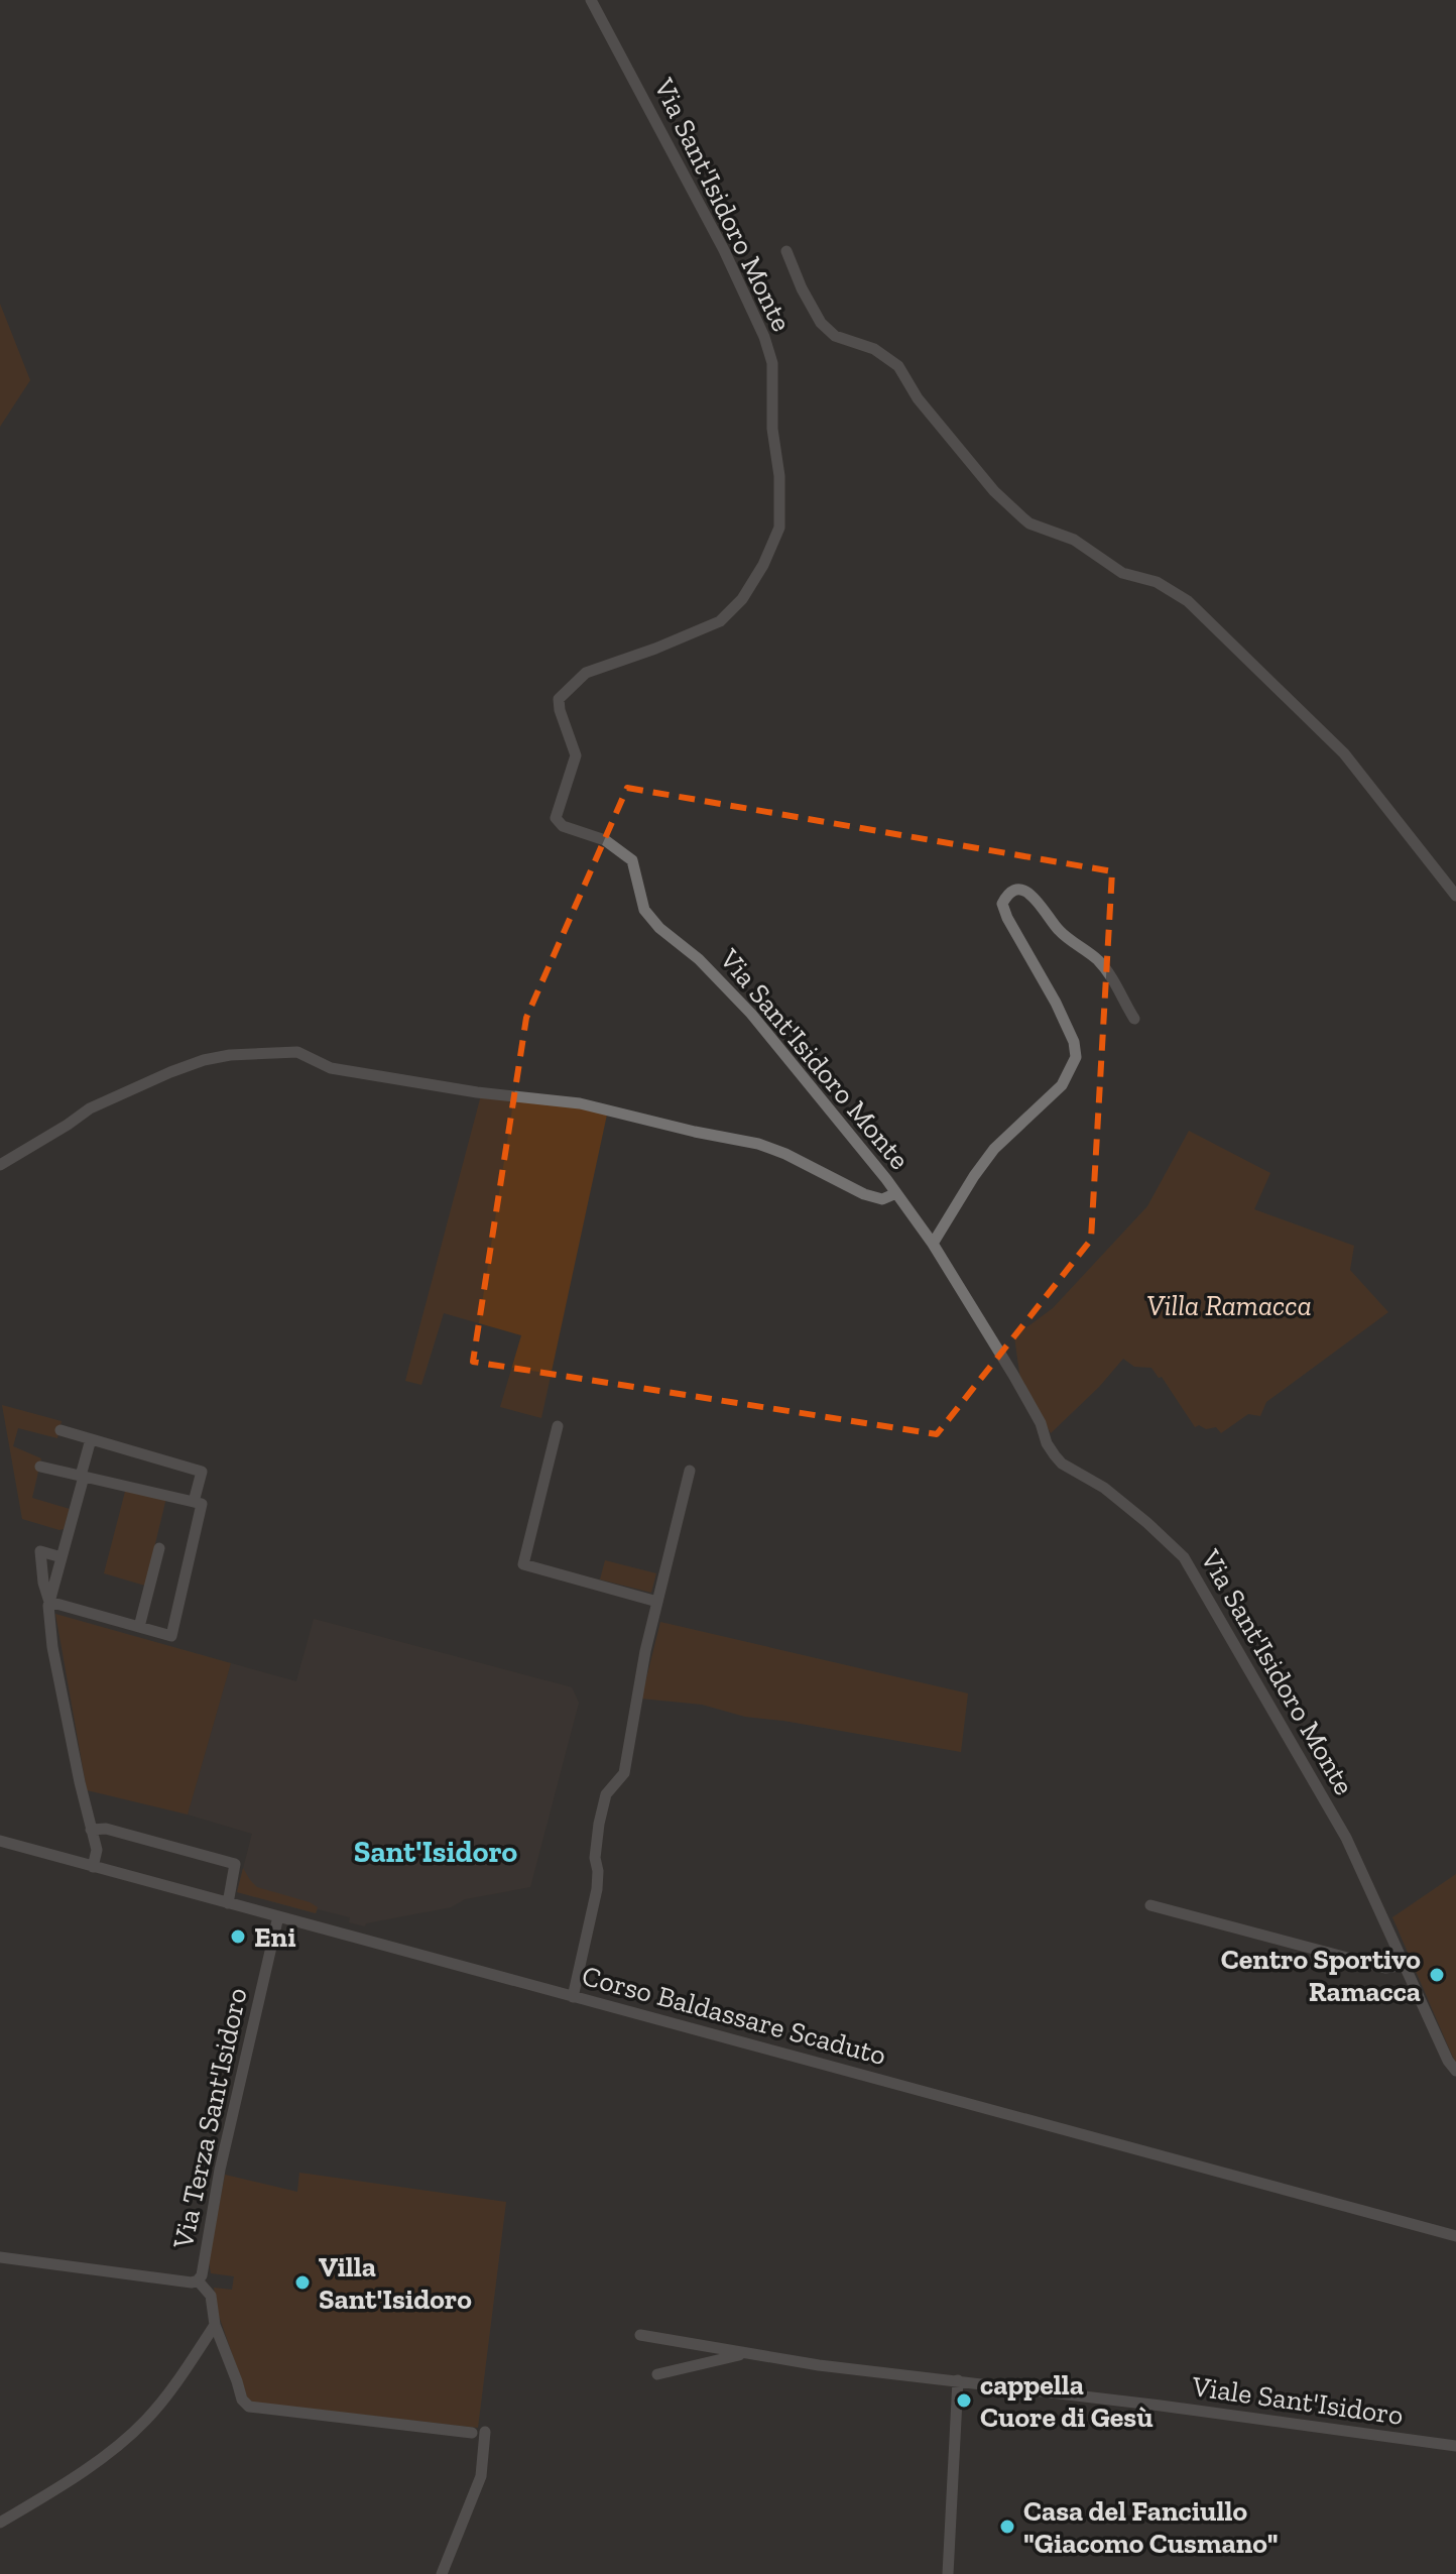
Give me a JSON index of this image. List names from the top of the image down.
{
  "streets": {
    "street": [
      "Via Sant'Isidoro Monte",
      "Corso Baldassare Scaduto",
      "Via Terza Sant'Isidoro",
      "Viale Sant'Isidoro"
    ]
  },
  "crossings": [
    ["Corso Baldassare Scaduto", "Via Terza Sant'Isidoro"]
  ],
  "districts": ["Sant'Isidoro"],
  "parks": ["Villa Ramacca"],
  "places": [
    "Eni",
    "Centro Sportivo Ramacca",
    "Villa Sant'Isidoro",
    "cappella Cuore di Gesù",
    "Casa del Fanciullo \"Giacomo Cusmano\""
  ]
}
